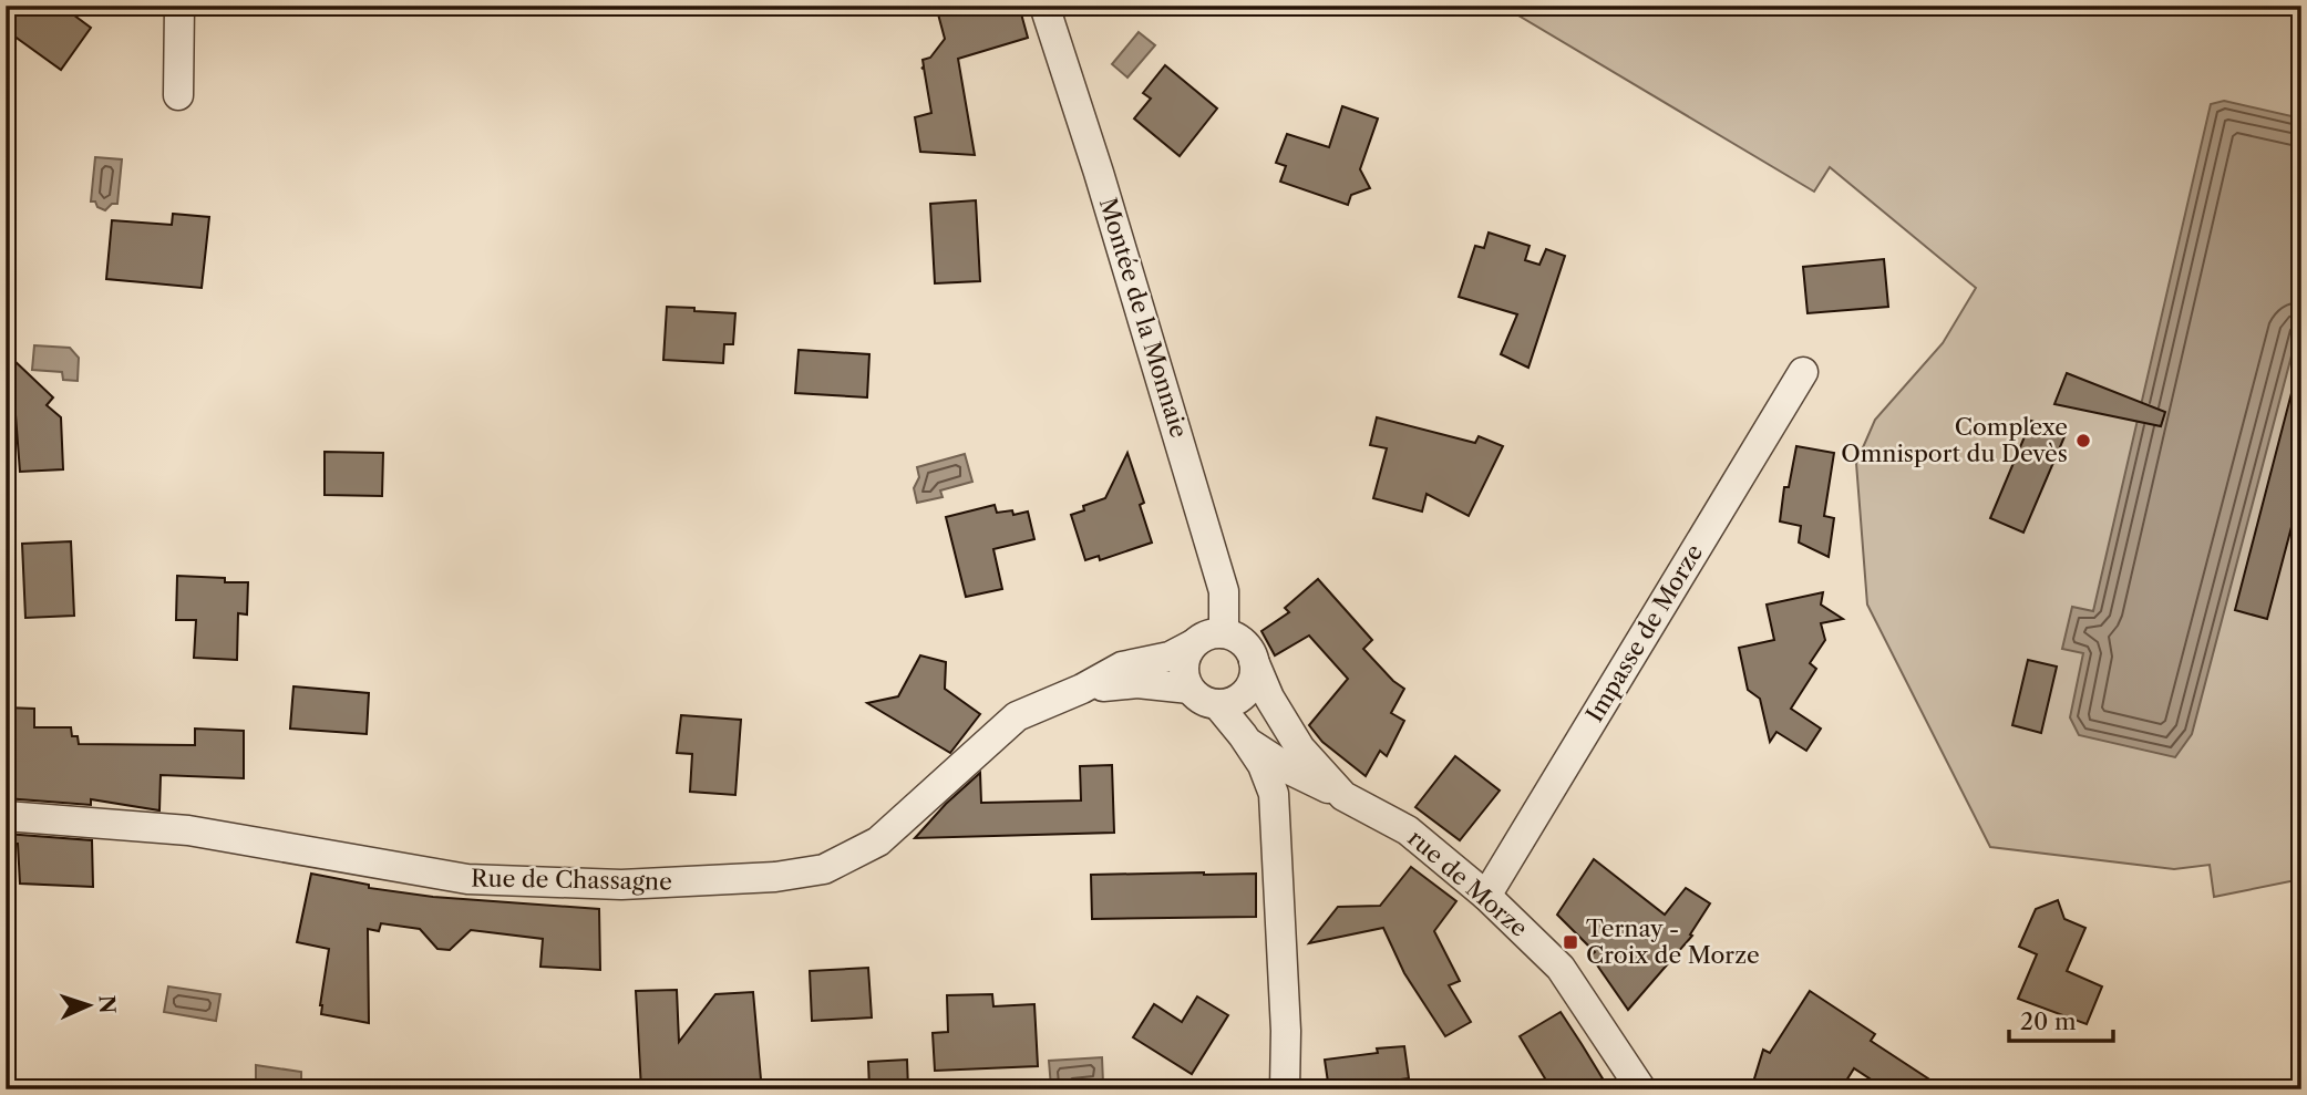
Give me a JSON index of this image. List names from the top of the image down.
{
  "streets": {
    "street": [
      "Montée de la Monnaie",
      "Impasse de Morze",
      "Rue de Chassagne",
      "rue de Morze"
    ]
  },
  "crossings": [
    ["Impasse de Morze", "rue de Morze"]
  ],
  "places": {
    "other": ["Complexe Omnisport du Devès"],
    "transit": ["Ternay - Croix de Morze"]
  },
  "scale_bar": "20 m",
  "north": "right"
}
